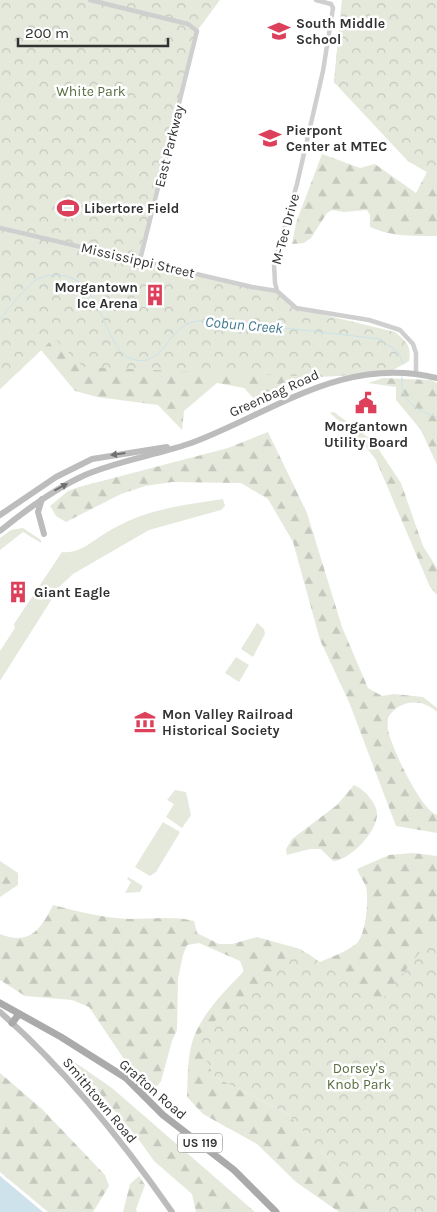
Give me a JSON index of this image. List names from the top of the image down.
{
  "streets": {
    "main road": [
      "Greenbag Road",
      "Grafton Road",
      "Smithtown Road",
      "US 119"
    ],
    "street": ["East Parkway", "M-Tec Drive", "Mississippi Street"]
  },
  "crossings": [
    ["East Parkway", "Mississippi Street"],
    ["M-Tec Drive", "Mississippi Street"]
  ],
  "water": ["Cobun Creek"],
  "parks": ["White Park", "Dorsey's Knob Park"],
  "places": {
    "school or university": ["South Middle School", "Pierpont Center at MTEC"],
    "sports": ["Libertore Field"],
    "building": ["Morgantown Ice Arena", "Giant Eagle"],
    "public building": ["Morgantown Utility Board"],
    "museum": ["Mon Valley Railroad Historical Society"]
  },
  "scale_bar": "200 m"
}
